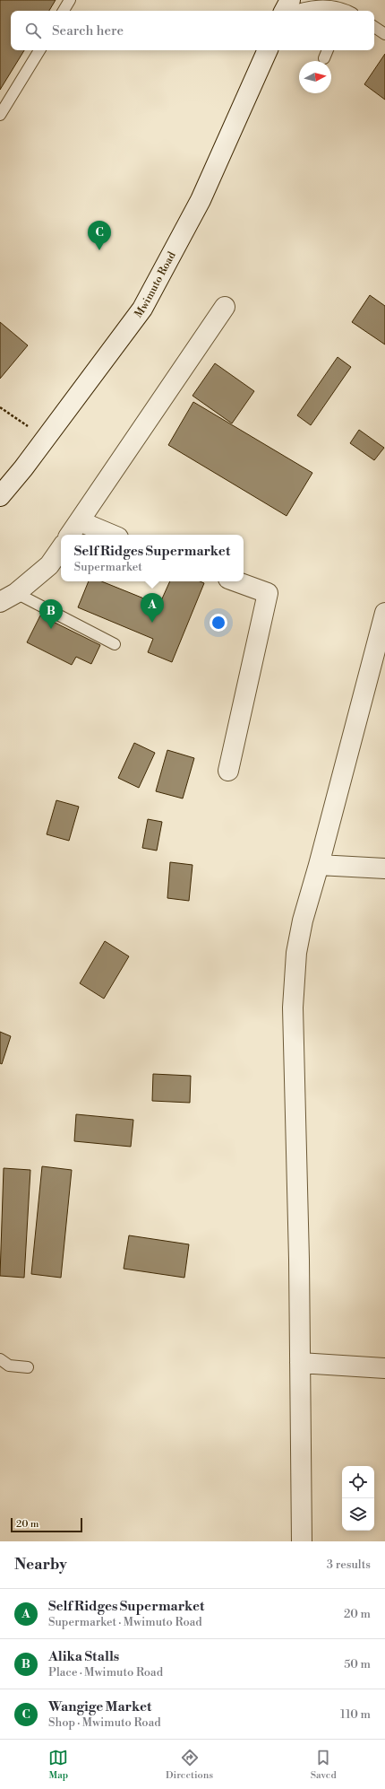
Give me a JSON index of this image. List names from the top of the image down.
{
  "streets": {
    "street": ["Mwimuto Road"]
  },
  "scale_bar": "20 m",
  "north": "right",
  "page": {
    "search": "Search here",
    "pins": ["C", "A", "B"],
    "popup": ["Self Ridges Supermarket", "Supermarket"],
    "scale": "20 m",
    "heading": ["Nearby", "3 results"],
    "list": [
      {
        "mark": "A",
        "name": "Self Ridges Supermarket",
        "note": "Supermarket · Mwimuto Road",
        "value": "20 m"
      },
      {
        "mark": "B",
        "name": "Alika Stalls",
        "note": "Place · Mwimuto Road",
        "value": "50 m"
      },
      {
        "mark": "C",
        "name": "Wangige Market",
        "note": "Shop · Mwimuto Road",
        "value": "110 m"
      }
    ],
    "nav": ["Map", "Directions", "Saved"]
  }
}
